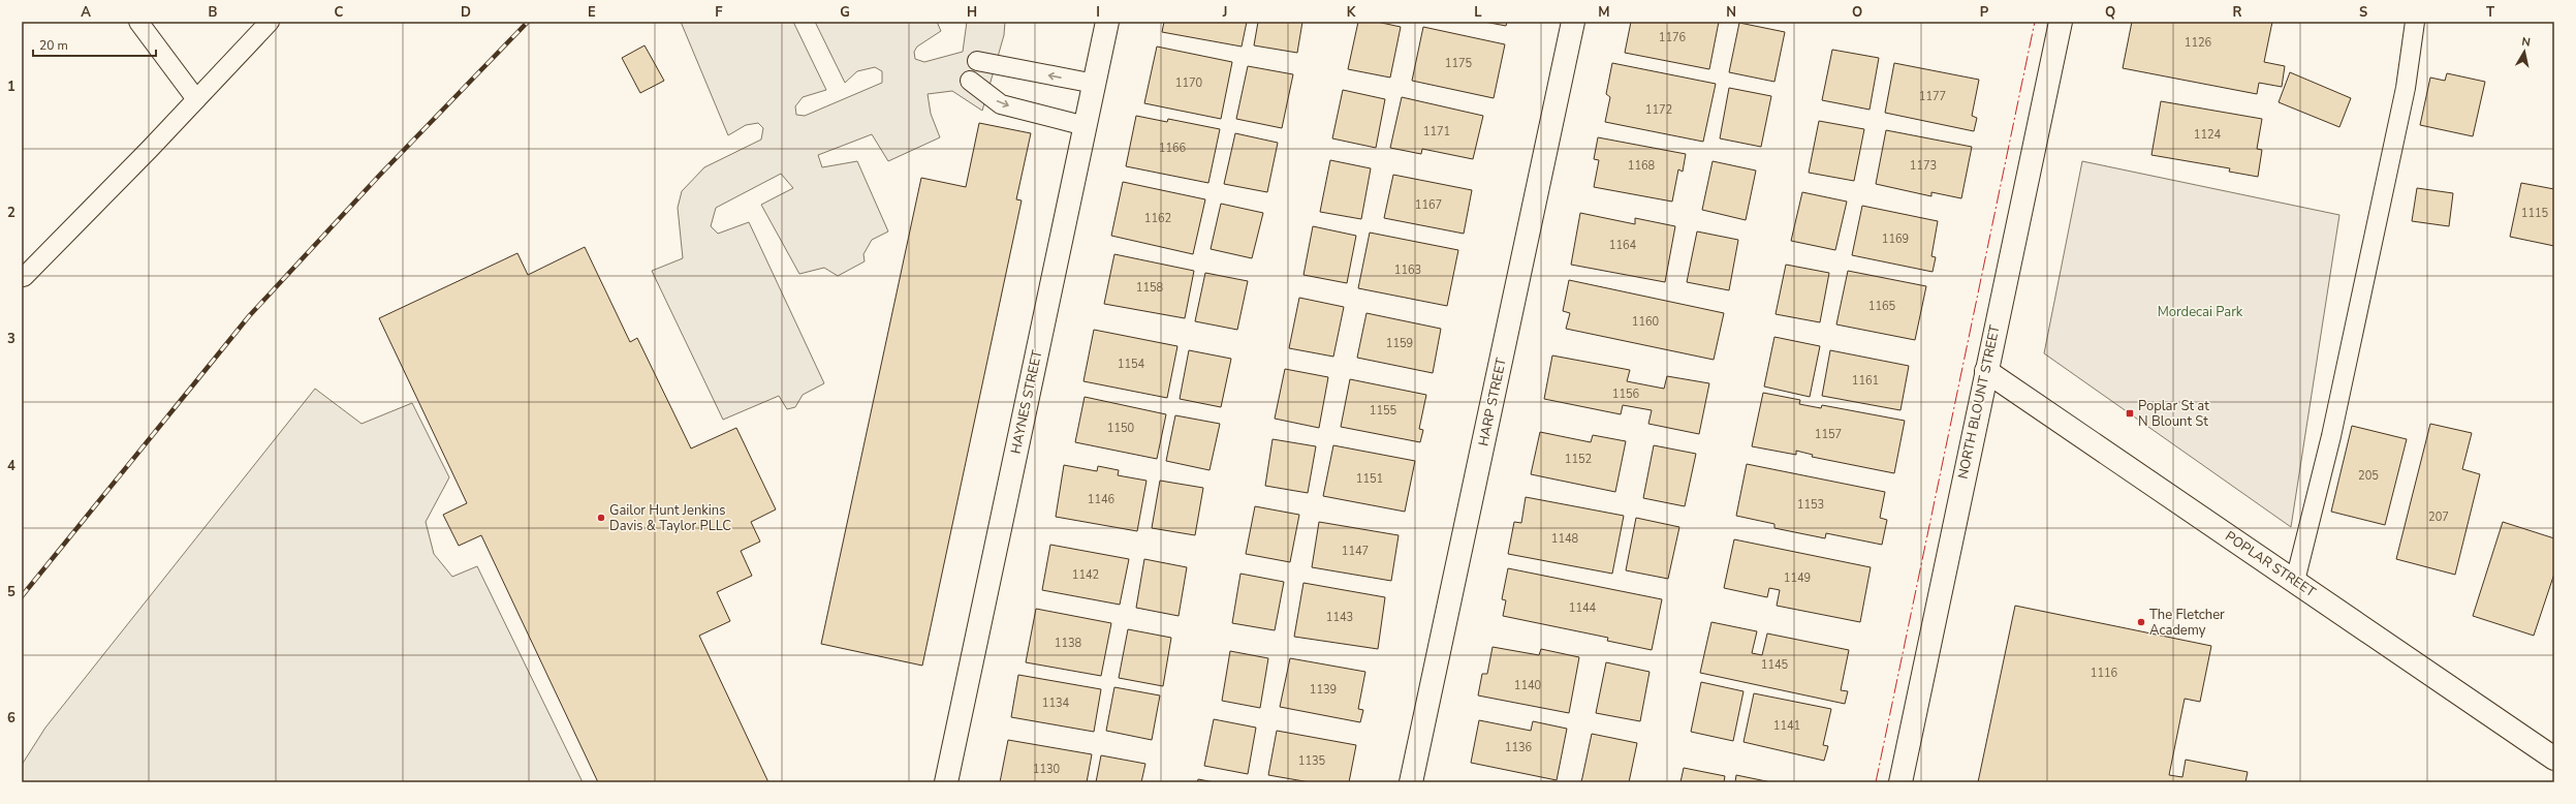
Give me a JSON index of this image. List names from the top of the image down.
{
  "streets": {
    "street": [
      "HAYNES STREET",
      "HARP STREET",
      "NORTH BLOUNT STREET",
      "POPLAR STREET"
    ]
  },
  "crossings": [
    ["NORTH BLOUNT STREET", "POPLAR STREET"]
  ],
  "parks": ["Mordecai Park"],
  "places": {
    "transit": ["Poplar St at N Blount St"],
    "other": ["Gailor Hunt Jenkins Davis & Taylor PLLC", "The Fletcher Academy"]
  },
  "house_numbers": [
    "1176",
    "1126",
    "1175",
    "1170",
    "1177",
    "1172",
    "1171",
    "1124",
    "1166",
    "1168",
    "1173",
    "1167",
    "1115",
    "1162",
    "1169",
    "1164",
    "1163",
    "1158",
    "1165",
    "1160",
    "1159",
    "1154",
    "1161",
    "1156",
    "1155",
    "1150",
    "1157",
    "1152",
    "205",
    "1151",
    "1146",
    "1153",
    "207",
    "1148",
    "1147",
    "1142",
    "1149",
    "1144",
    "1143",
    "1138",
    "1145",
    "1116",
    "1140",
    "1139",
    "1134",
    "1141",
    "1136",
    "1135",
    "1130"
  ],
  "scale_bar": "20 m",
  "north": "top",
  "grid": {
    "columns": [
      "A",
      "B",
      "C",
      "D",
      "E",
      "F",
      "G",
      "H",
      "I",
      "J",
      "K",
      "L",
      "M",
      "N",
      "O",
      "P",
      "Q",
      "R",
      "S",
      "T"
    ],
    "rows": [
      "1",
      "2",
      "3",
      "4",
      "5",
      "6"
    ]
  }
}
